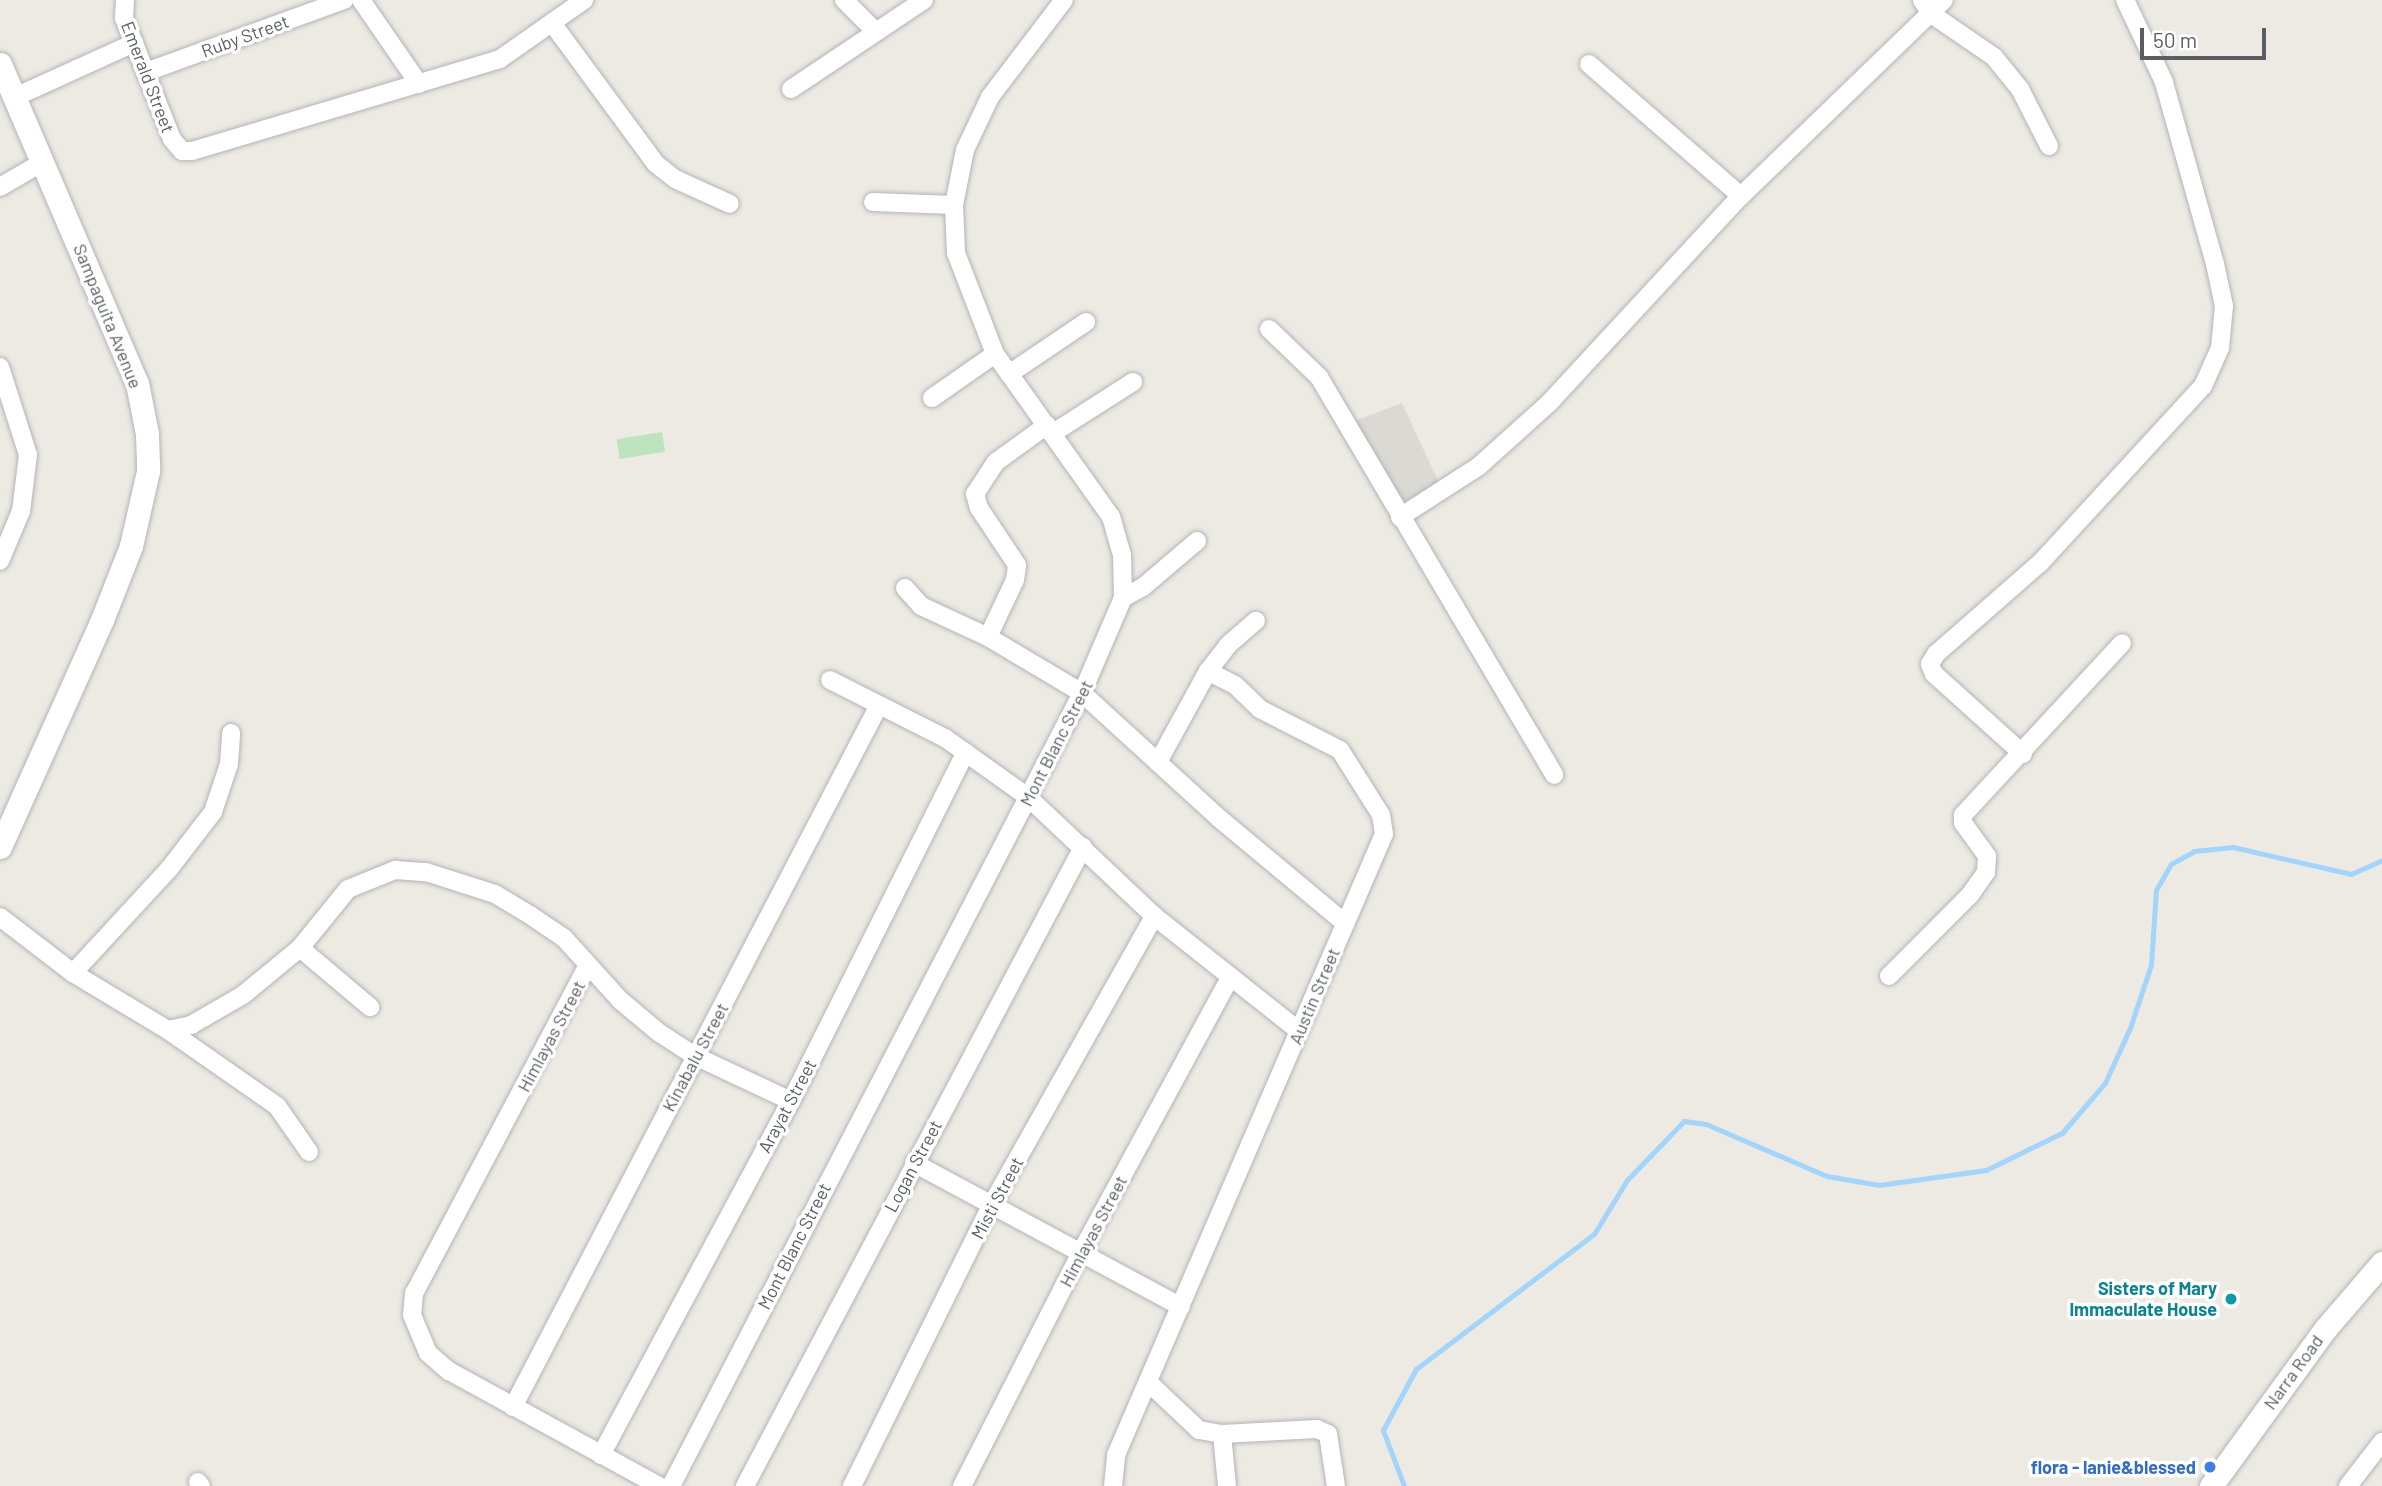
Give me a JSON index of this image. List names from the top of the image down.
{
  "streets": {
    "street": [
      "Ruby Street",
      "Emerald Street",
      "Sampaguita Avenue",
      "Mont Blanc Street",
      "Austin Street",
      "Himlayas Street",
      "Kinabalu Street",
      "Arayat Street",
      "Logan Street",
      "Misti Street",
      "Narra Road"
    ]
  },
  "crossings": [
    ["Ruby Street", "Emerald Street"],
    ["Himlayas Street", "Kinabalu Street"],
    ["Himlayas Street", "Arayat Street"]
  ],
  "places": ["Sisters of Mary Immaculate House", "flora - lanie&blessed"],
  "scale_bar": "50 m"
}
